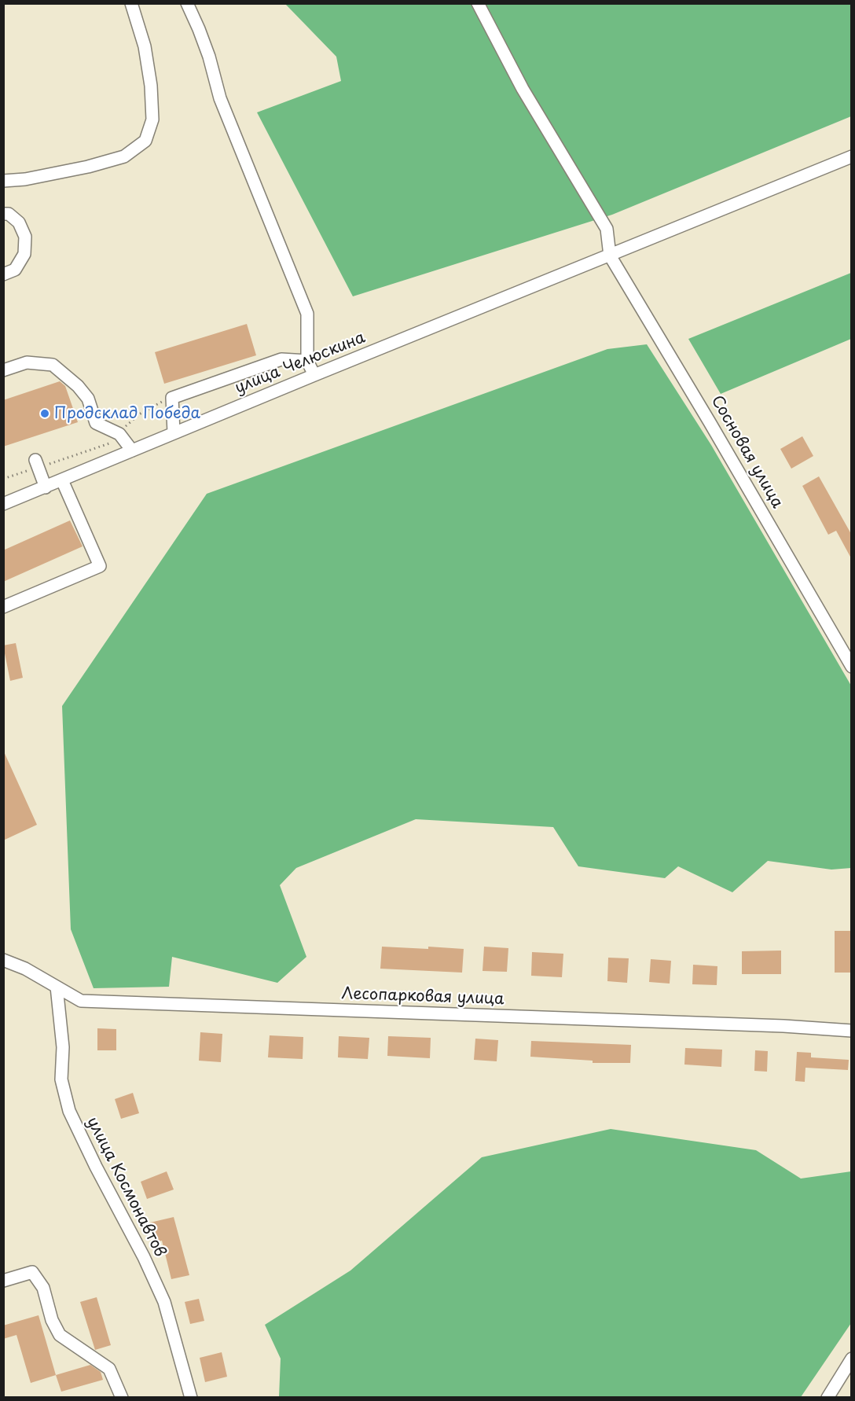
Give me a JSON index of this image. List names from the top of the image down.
{
  "streets": {
    "street": [
      "улица Челюскина",
      "Сосновая улица",
      "Лесопарковая улица",
      "улица Космонавтов"
    ]
  },
  "crossings": [
    ["улица Челюскина", "Сосновая улица"],
    ["Лесопарковая улица", "улица Космонавтов"]
  ],
  "places": ["Продсклад Победа"]
}
